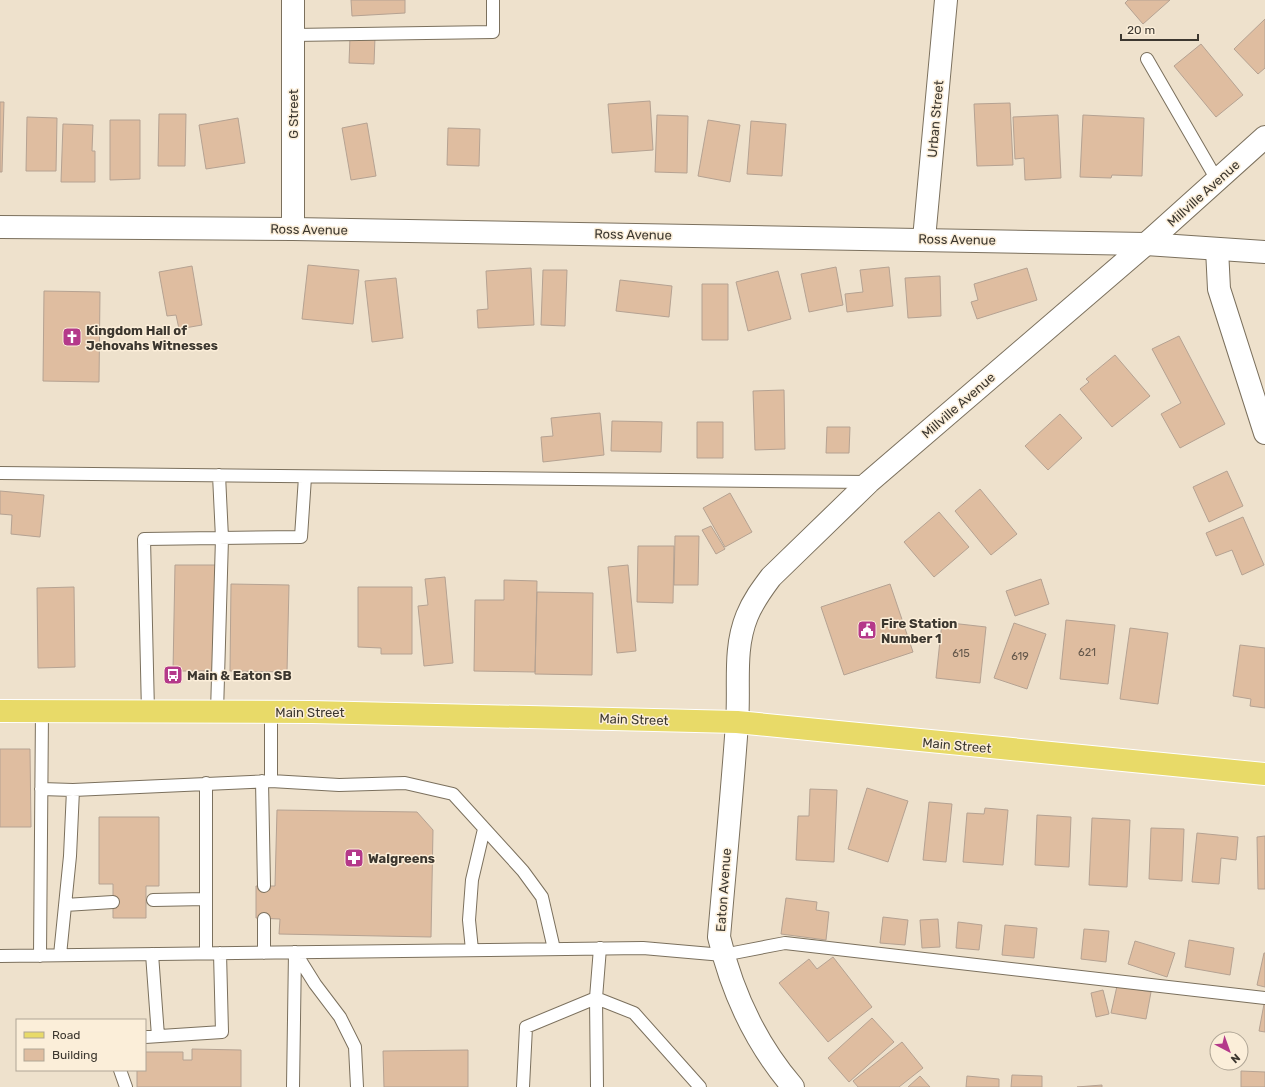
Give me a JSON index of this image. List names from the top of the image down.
{
  "streets": {
    "main road": [
      "G Street",
      "Urban Street",
      "Millville Avenue",
      "Ross Avenue",
      "Main Street",
      "Eaton Avenue"
    ]
  },
  "crossings": [
    ["G Street", "Ross Avenue"],
    ["Urban Street", "Ross Avenue"],
    ["Millville Avenue", "Ross Avenue"],
    ["Millville Avenue", "Main Street"],
    ["Millville Avenue", "Eaton Avenue"],
    ["Main Street", "Eaton Avenue"]
  ],
  "places": {
    "church": ["Kingdom Hall of Jehovahs Witnesses"],
    "public building": ["Fire Station Number 1"],
    "bus stop": ["Main & Eaton SB"],
    "pharmacy": ["Walgreens"]
  },
  "house_numbers": ["621", "615", "619"],
  "legend": ["Road", "Building"],
  "scale_bar": "20 m",
  "north": "bottom right"
}
